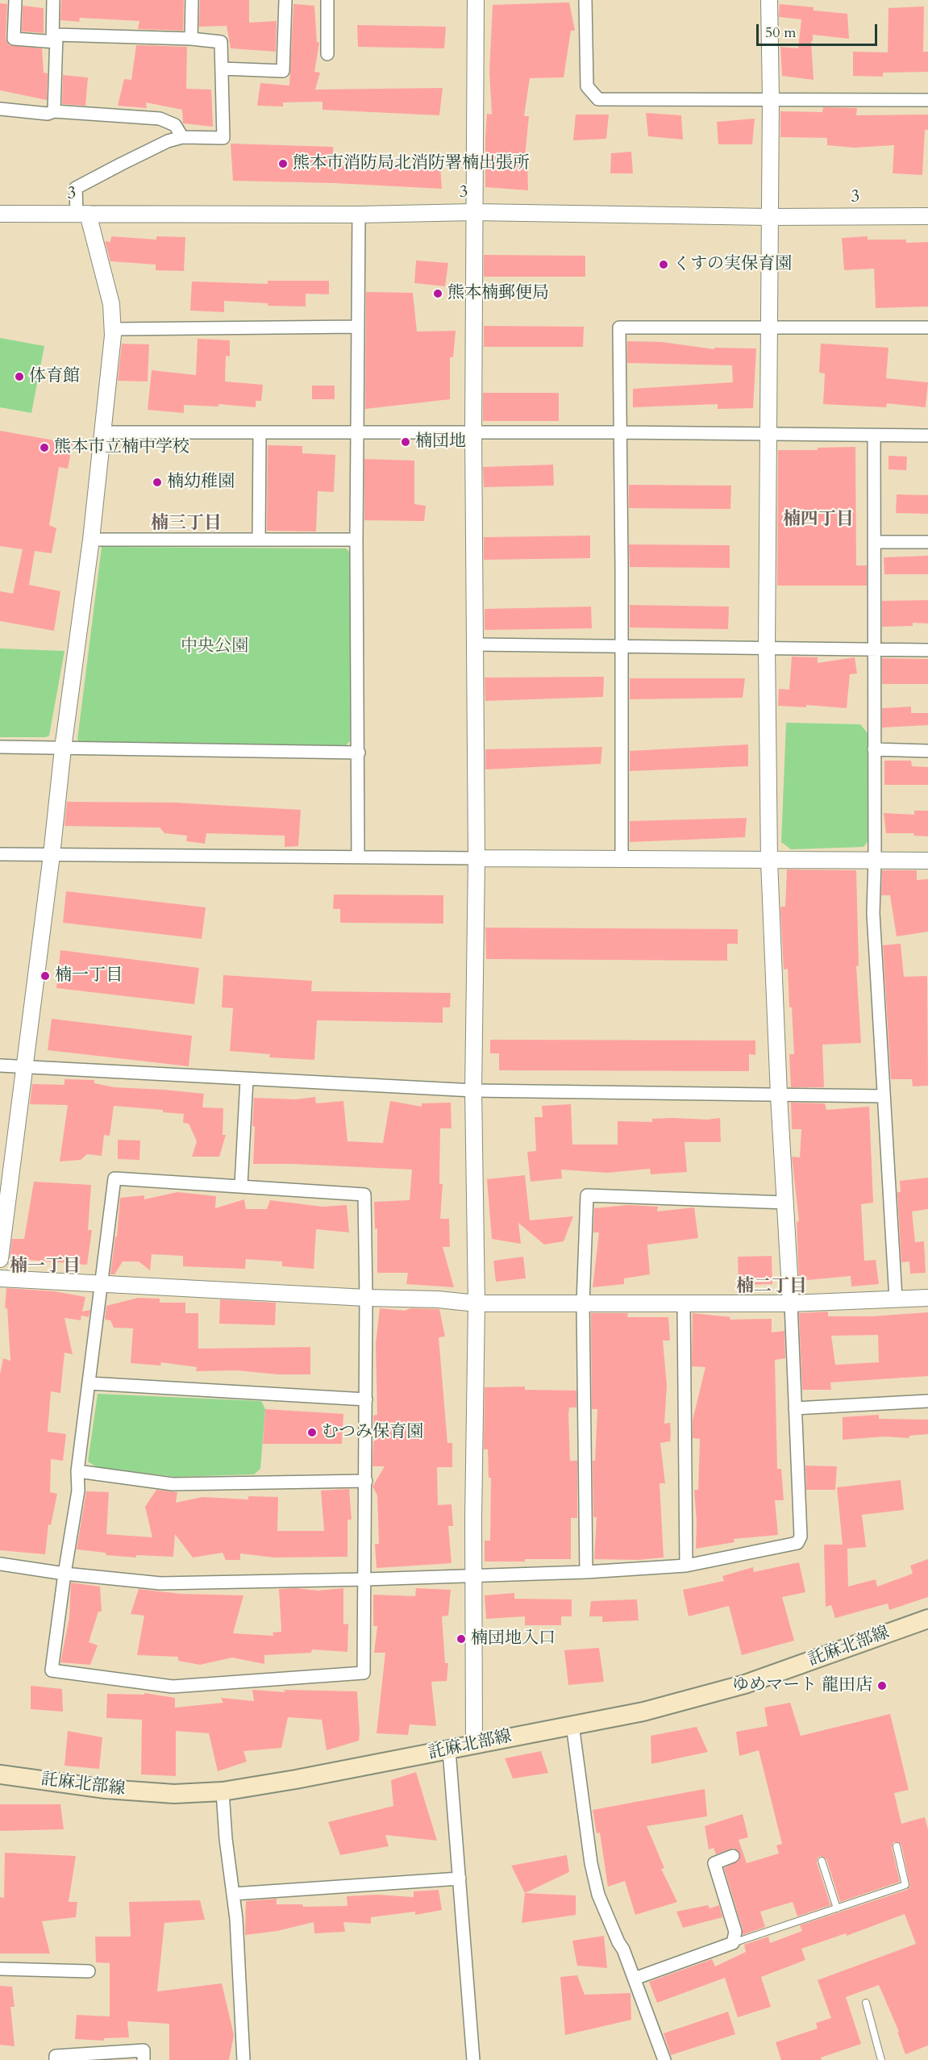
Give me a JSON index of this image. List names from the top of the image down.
{
  "streets": {
    "main road": ["託麻北部線"],
    "street": ["3"]
  },
  "districts": [
    "楠四丁目",
    "楠三丁目",
    "楠一丁目",
    "楠二丁目"
  ],
  "parks": ["中央公園"],
  "places": [
    "熊本市消防局北消防署楠出張所",
    "くすの実保育園",
    "熊本楠郵便局",
    "体育館",
    "楠団地",
    "熊本市立楠中学校",
    "楠幼稚園",
    "楠一丁目",
    "むつみ保育園",
    "楠団地入口",
    "ゆめマート 龍田店"
  ],
  "scale_bar": "50 m"
}
